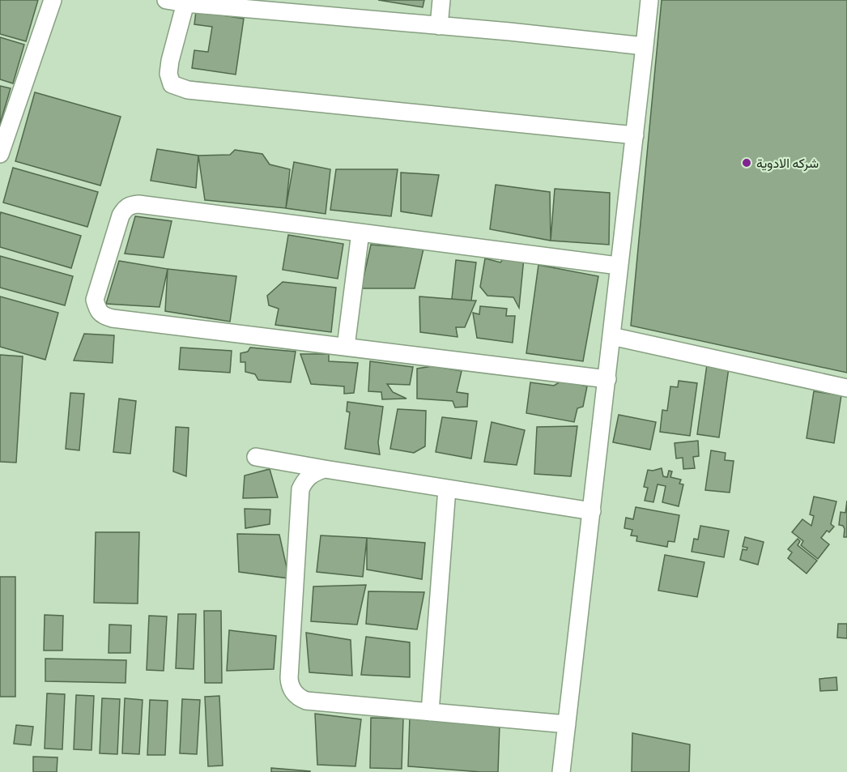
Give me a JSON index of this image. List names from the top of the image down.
{
  "places": ["شركه الادوية"]
}
